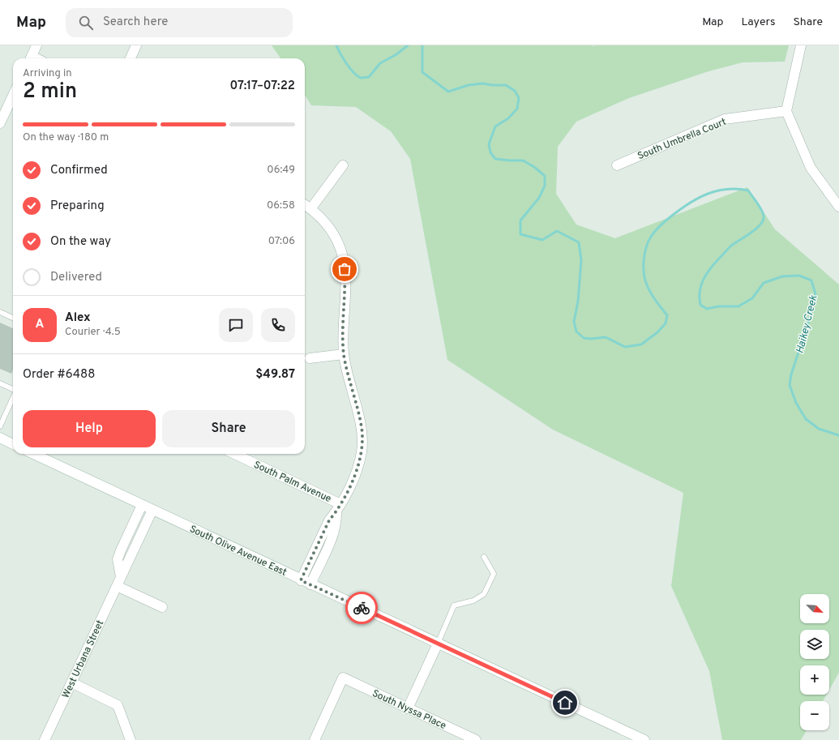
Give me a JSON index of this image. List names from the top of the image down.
{
  "streets": {
    "street": [
      "South Umbrella Court",
      "South Palm Avenue",
      "South Olive Avenue East",
      "West Urbana Street",
      "South Nyssa Place"
    ]
  },
  "crossings": [
    ["South Olive Avenue East", "West Urbana Street"]
  ],
  "water": ["Haikey Creek"],
  "north": "bottom right",
  "page": {
    "header": "Map",
    "search": "Search here",
    "nav": ["Map", "Layers", "Share"],
    "heading": ["2 min", "Arriving in", "07:17–07:22"],
    "panel": [
      "Alex",
      "Courier · 4.5",
      "Order #6488",
      "$49.87"
    ],
    "bar": "On the way · 180 m",
    "list": [
      ["Confirmed", "06:49"],
      ["Preparing", "06:58"],
      ["On the way", "07:06"],
      "Delivered"
    ],
    "round": "A",
    "buttons": ["Help", "Share"],
    "map_buttons": ["+", "−"]
  }
}
